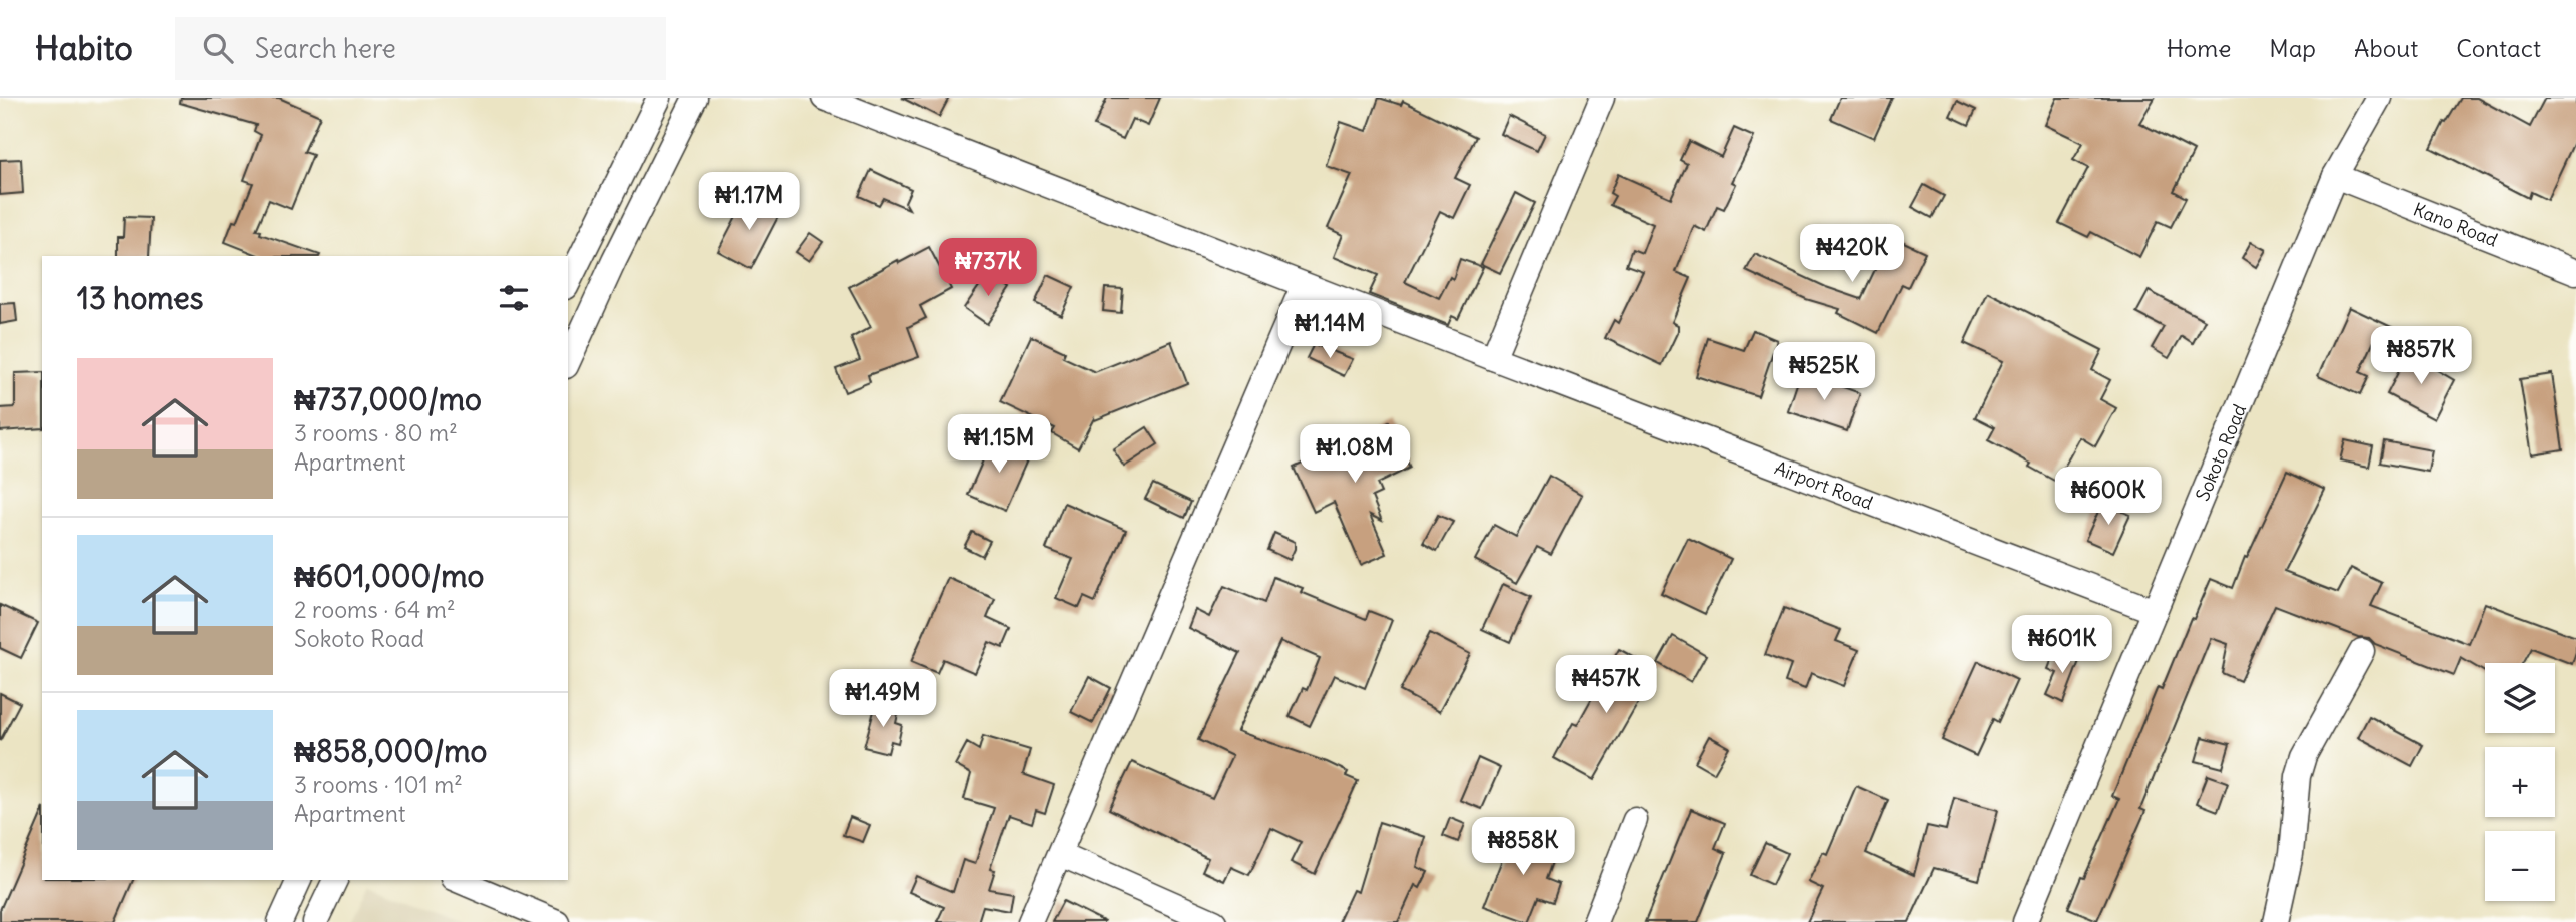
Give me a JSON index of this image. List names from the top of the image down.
{
  "streets": {
    "street": ["Kano Road", "Sokoto Road", "Airport Road"]
  },
  "crossings": [
    ["Kano Road", "Sokoto Road"],
    ["Sokoto Road", "Airport Road"]
  ],
  "page": {
    "header": "Habito",
    "search": "Search here",
    "nav": [
      "Home",
      "Map",
      "About",
      "Contact"
    ],
    "price": [
      "₦1.17M",
      "₦420K",
      "₦737K",
      "₦1.14M",
      "₦857K",
      "₦525K",
      "₦1.15M",
      "₦1.08M",
      "₦600K",
      "₦601K",
      "₦457K",
      "₦1.49M",
      "₦858K"
    ],
    "heading": "13 homes",
    "list": [
      {
        "name": "₦737,000/mo",
        "note": "3 rooms · 80 m² · Apartment"
      },
      {
        "name": "₦601,000/mo",
        "note": "2 rooms · 64 m² · Sokoto Road"
      },
      {
        "name": "₦858,000/mo",
        "note": "3 rooms · 101 m² · Apartment"
      }
    ],
    "map_buttons": ["+", "−"]
  }
}
